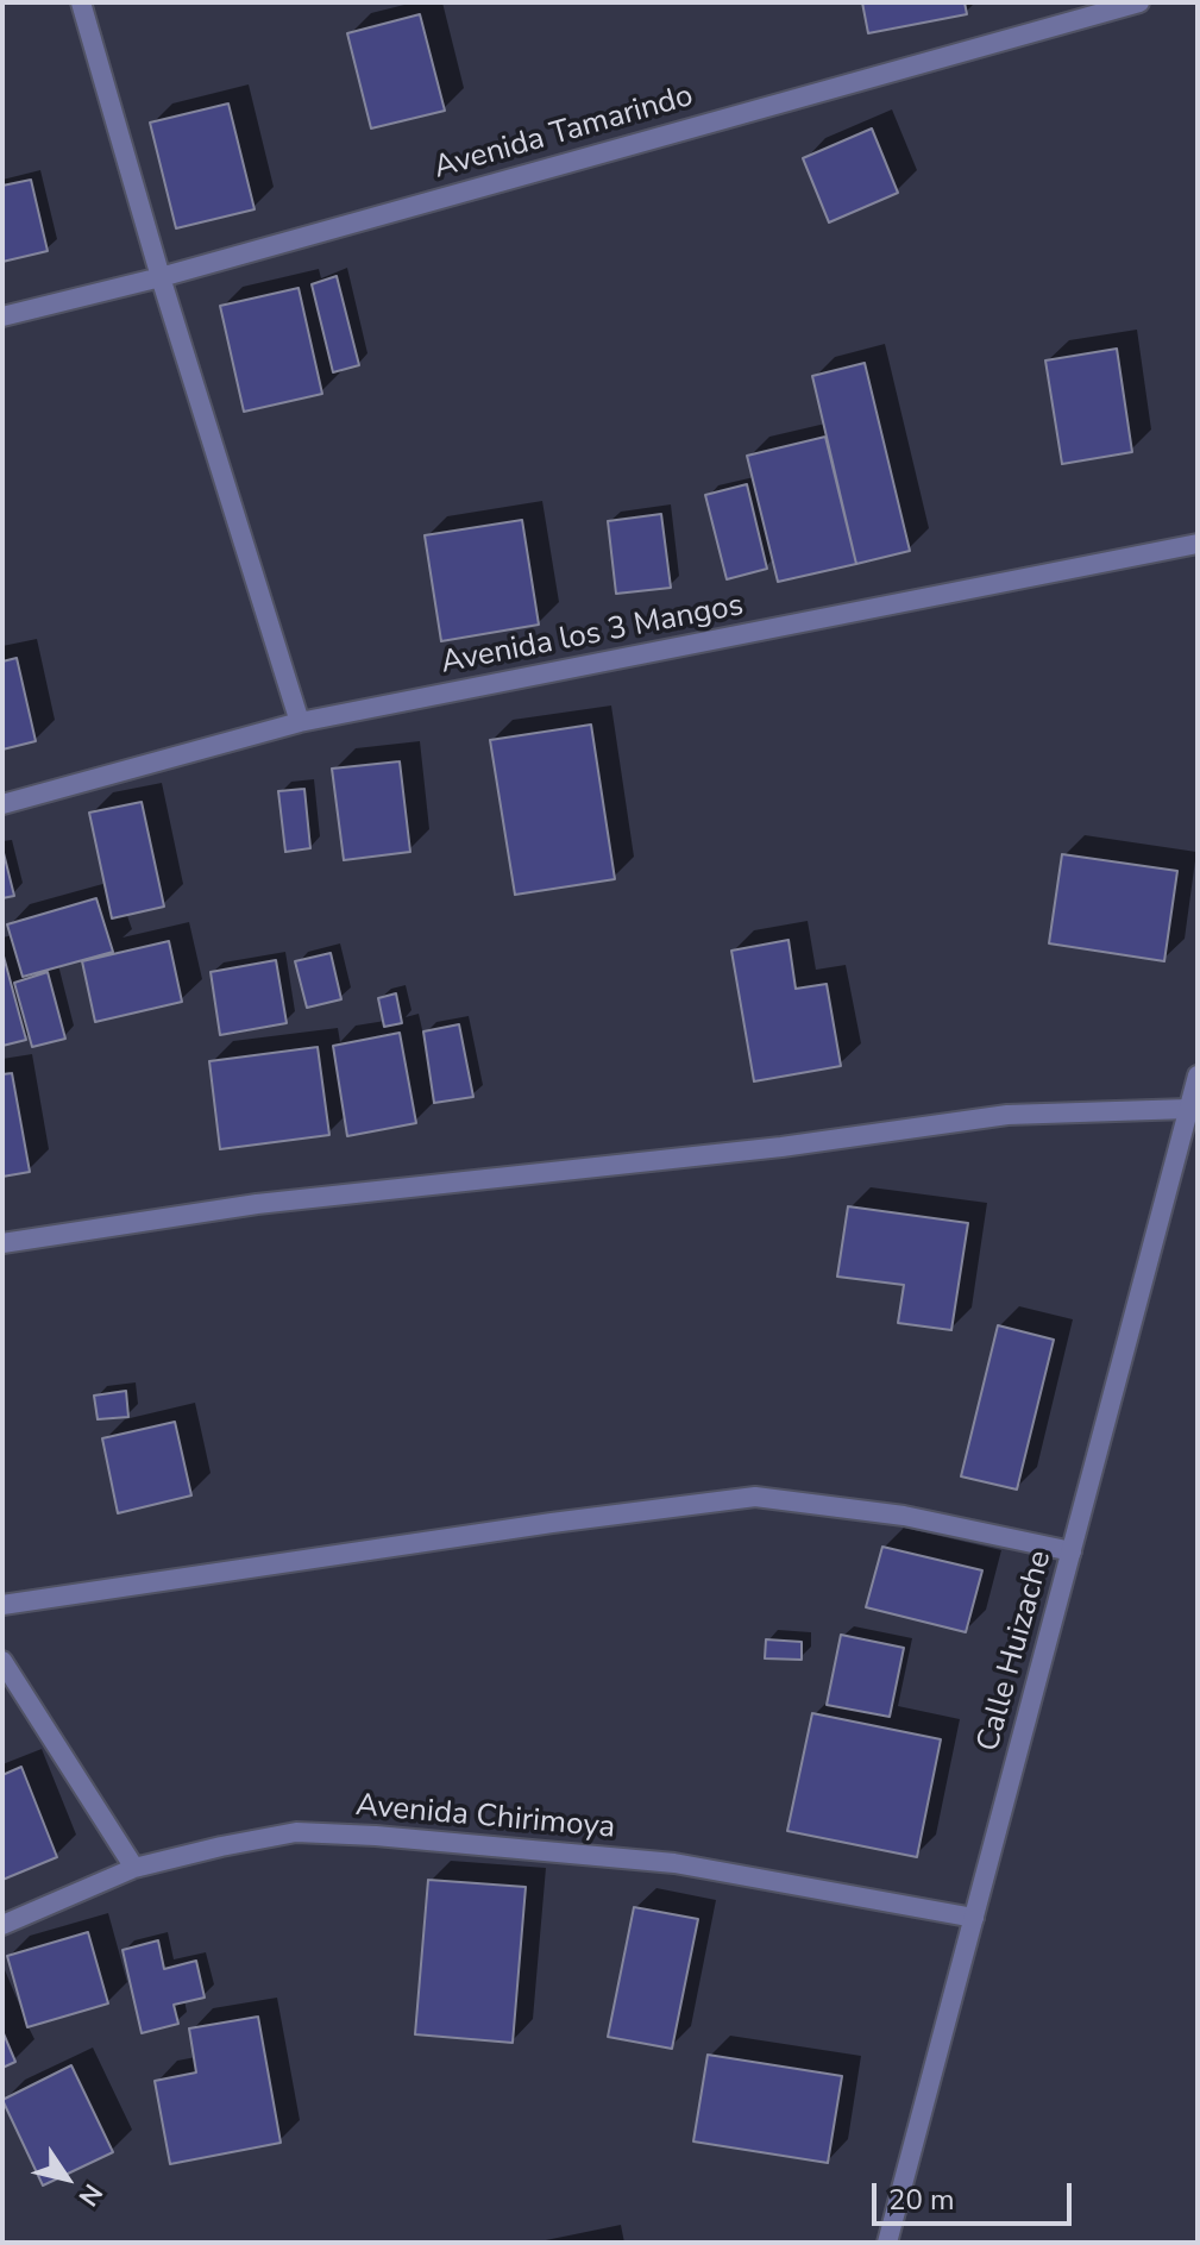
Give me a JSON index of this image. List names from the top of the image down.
{
  "streets": {
    "street": [
      "Avenida Tamarindo",
      "Avenida los 3 Mangos",
      "Calle Huizache",
      "Avenida Chirimoya"
    ]
  },
  "crossings": [
    ["Calle Huizache", "Avenida Chirimoya"]
  ],
  "scale_bar": "20 m",
  "north": "bottom right"
}
